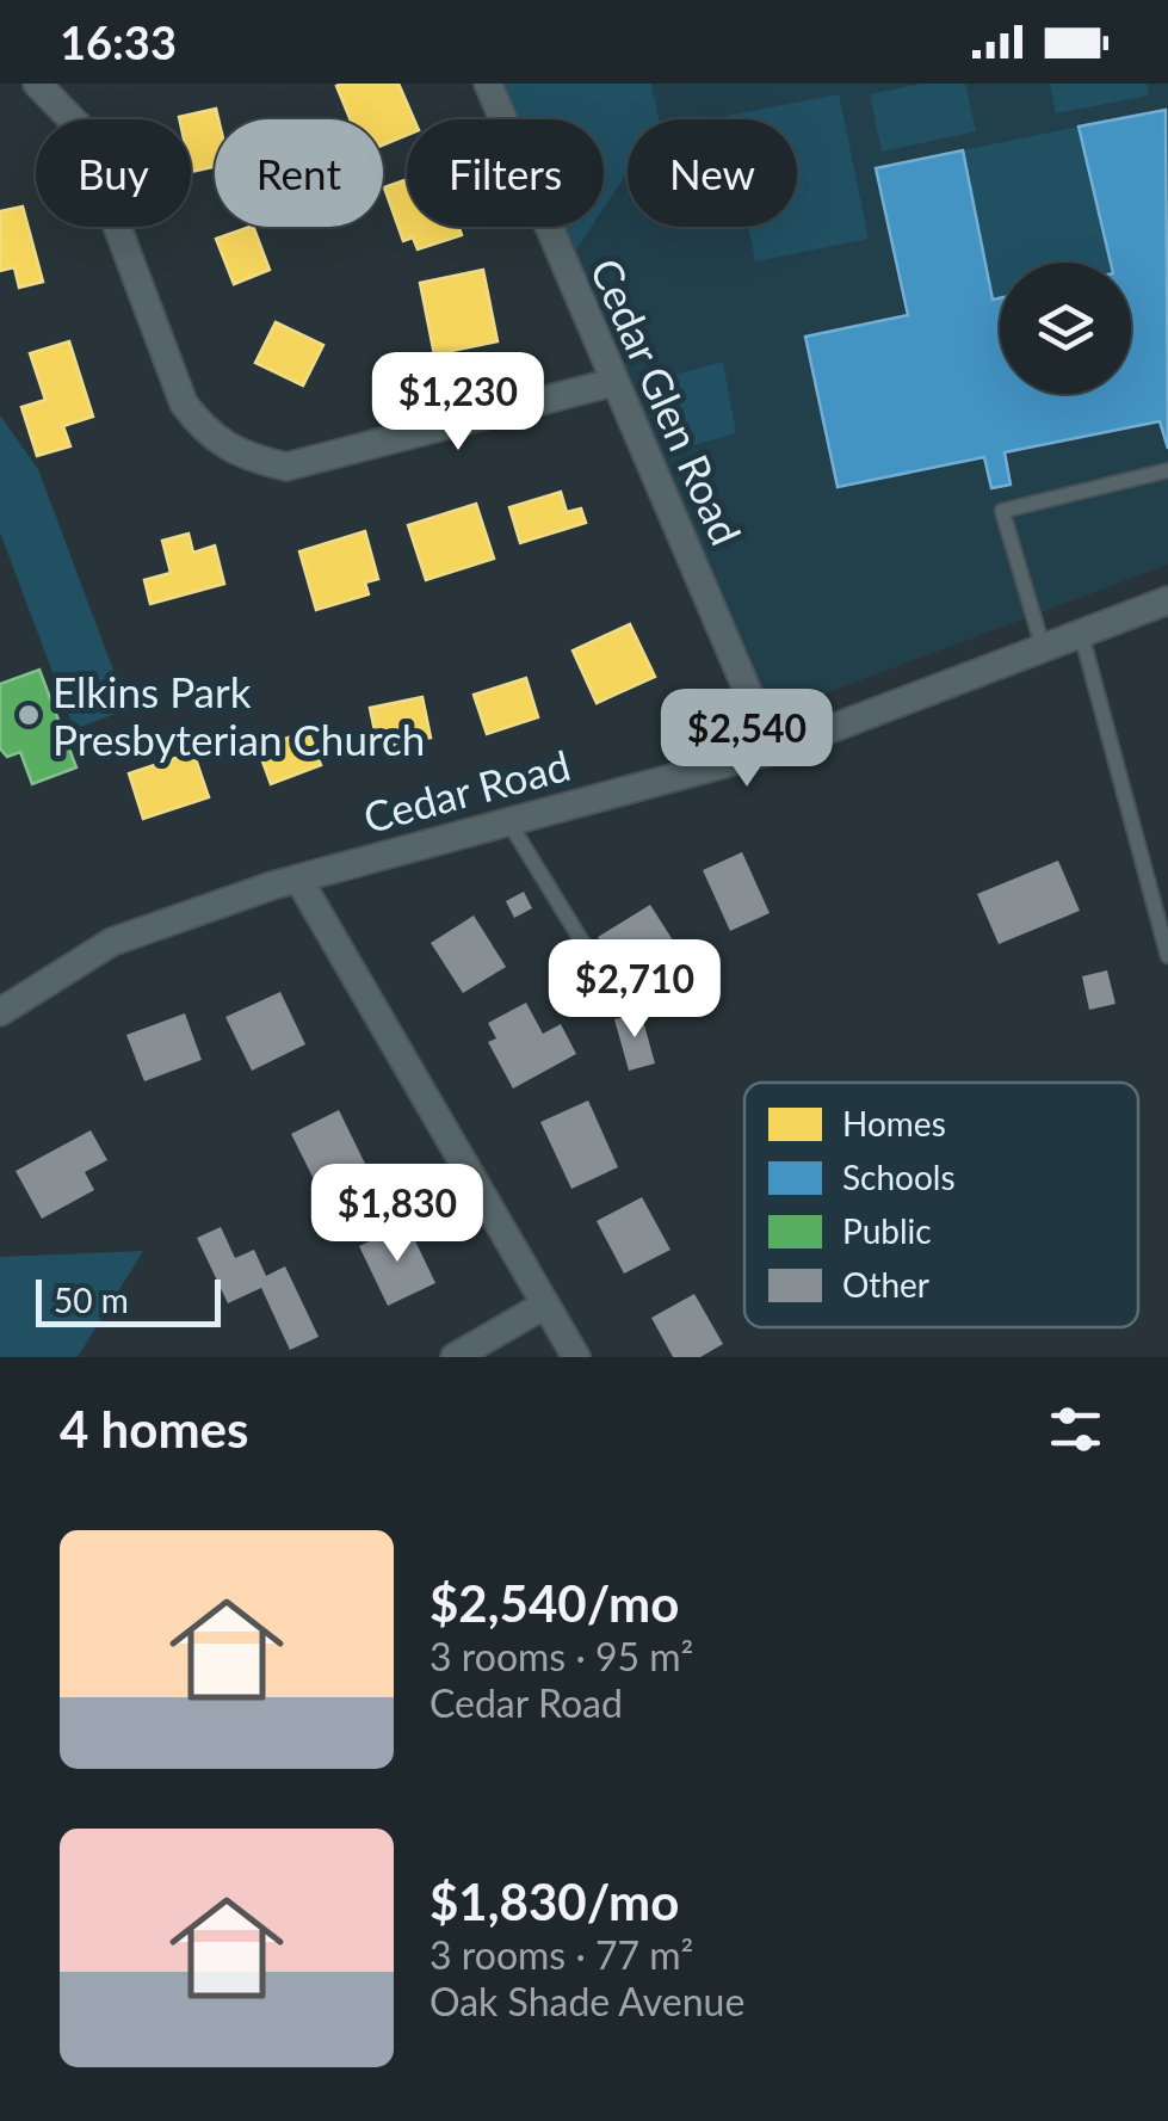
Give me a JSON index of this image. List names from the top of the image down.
{
  "streets": {
    "street": ["Cedar Glen Road", "Cedar Road"]
  },
  "crossings": [
    ["Cedar Glen Road", "Cedar Road"]
  ],
  "places": ["Elkins Park Presbyterian Church"],
  "legend": [
    "Homes",
    "Schools",
    "Public",
    "Other"
  ],
  "scale_bar": "50 m",
  "page": {
    "status": "16:33",
    "chip": [
      "Buy",
      "Rent",
      "Filters",
      "New"
    ],
    "price": [
      "$1,230",
      "$2,540",
      "$2,710",
      "$1,830"
    ],
    "scale": "50 m",
    "heading": "4 homes",
    "list": [
      {
        "name": "$2,540/mo",
        "note": "3 rooms · 95 m² · Cedar Road"
      },
      {
        "name": "$1,830/mo",
        "note": "3 rooms · 77 m² · Oak Shade Avenue"
      }
    ]
  }
}
